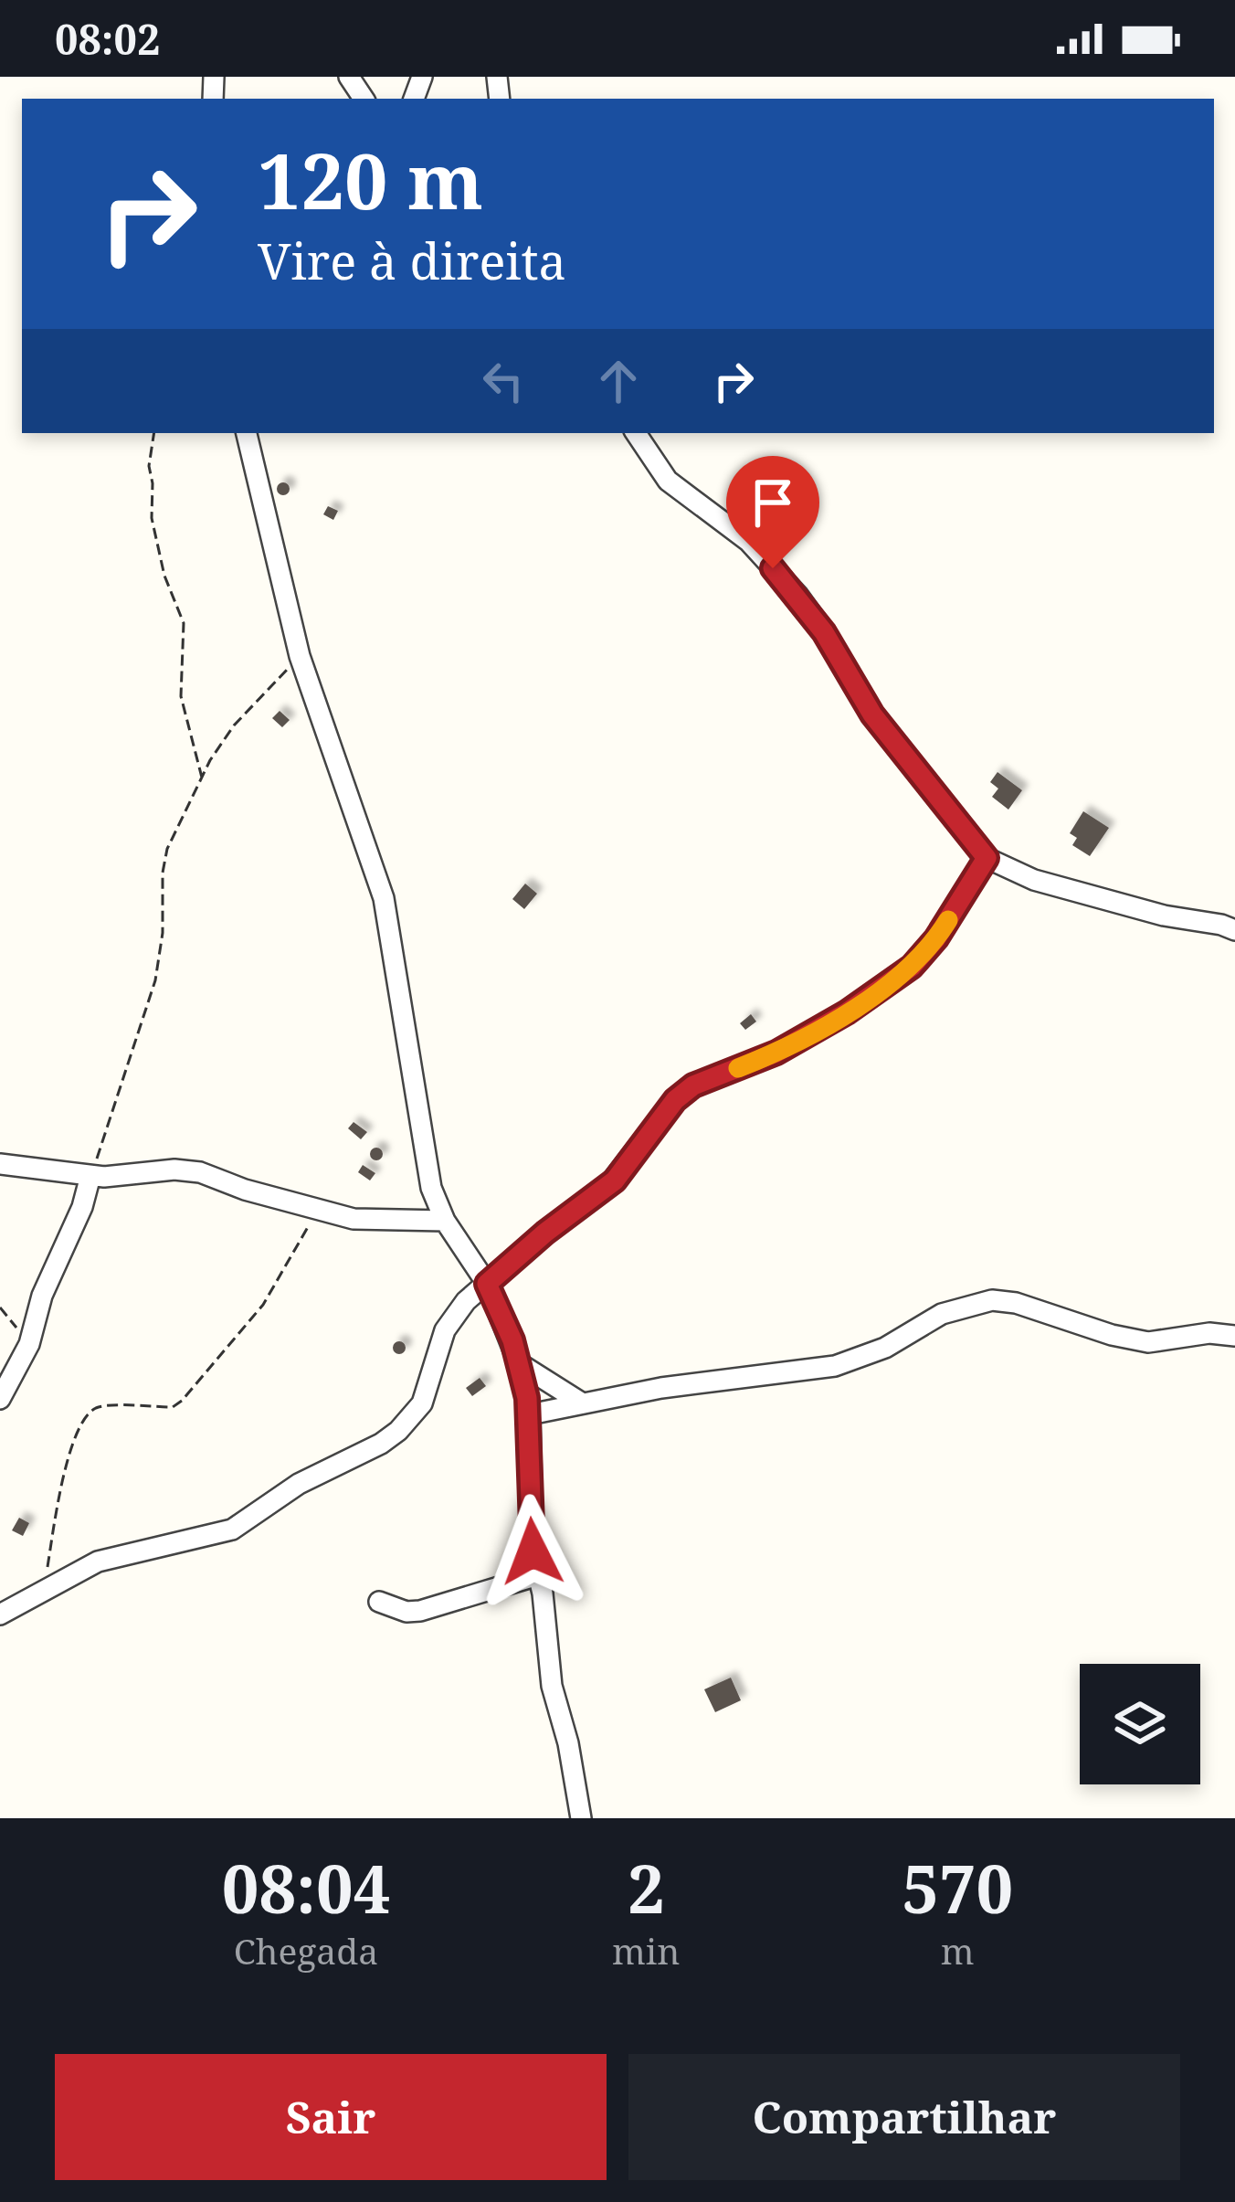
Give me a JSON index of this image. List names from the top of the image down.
{
  "page": {
    "status": "08:02",
    "turn": ["120 m", "Vire à direita"],
    "eta": [
      "08:04",
      "Chegada",
      "2",
      "min",
      "570",
      "m"
    ],
    "buttons": ["Sair", "Compartilhar"]
  }
}
